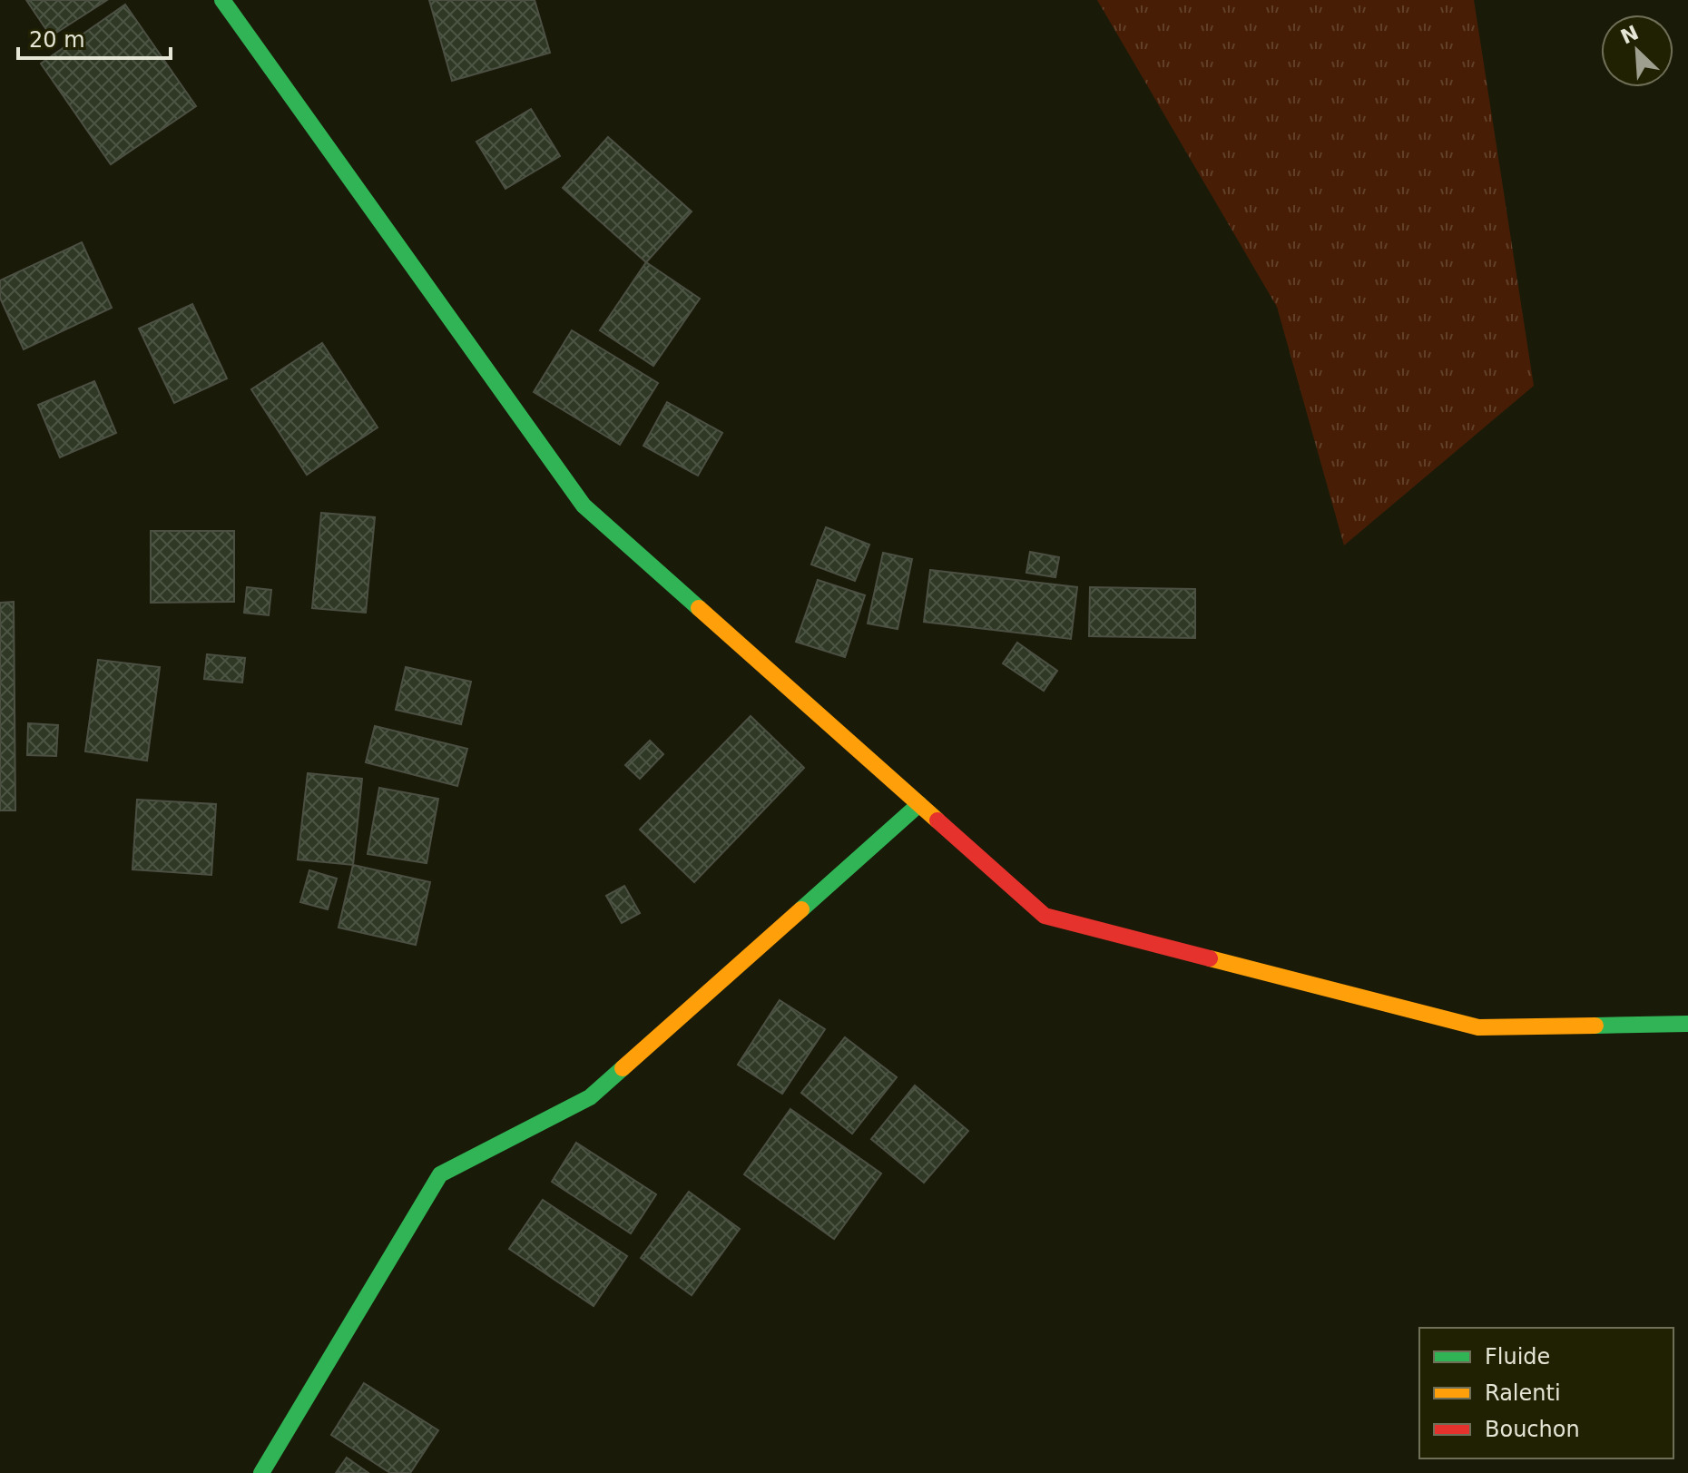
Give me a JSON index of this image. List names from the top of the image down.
{
  "legend": ["Fluide", "Ralenti", "Bouchon"],
  "scale_bar": "20 m",
  "north": "top left"
}
